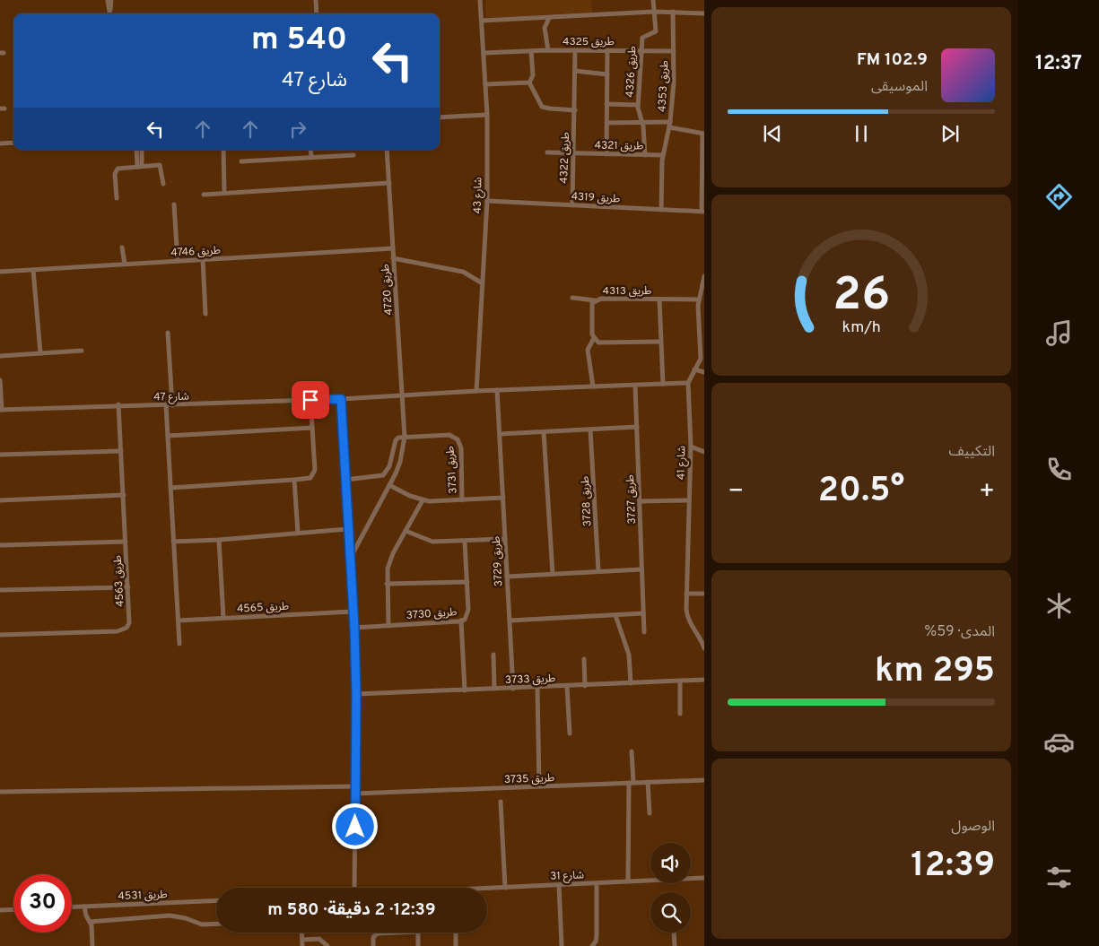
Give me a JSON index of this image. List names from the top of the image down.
{
  "streets": {
    "street": [
      "طريق 4325",
      "طريق 4326",
      "طريق 4353",
      "طريق 4321",
      "طريق 4322",
      "شارع 43",
      "طريق 4319",
      "طريق 4746",
      "طريق 4720",
      "طريق 4313",
      "شارع 47",
      "شارع 41",
      "طريق 3731",
      "طريق 3727",
      "طريق 3728",
      "طريق 3729",
      "طريق 4563",
      "طريق 4565",
      "طريق 3730",
      "طريق 3733",
      "طريق 3735",
      "شارع 31",
      "طريق 4531"
    ]
  },
  "crossings": [
    ["طريق 4325", "طريق 4326"],
    ["طريق 4325", "طريق 4353"],
    ["طريق 4325", "طريق 4322"],
    ["طريق 4325", "شارع 43"],
    ["طريق 4326", "طريق 4321"],
    ["طريق 4353", "طريق 4319"],
    ["طريق 4321", "طريق 4322"],
    ["طريق 4322", "طريق 4319"],
    ["شارع 43", "طريق 4319"],
    ["طريق 4746", "طريق 4720"],
    ["طريق 4313", "شارع 41"],
    ["شارع 47", "طريق 4563"],
    ["طريق 3731", "طريق 3729"],
    ["طريق 3729", "طريق 3733"]
  ],
  "page": {
    "tabs": "12:37",
    "turn": ["540 m", "شارع 47"],
    "song": ["102.9 FM", "الموسيقى"],
    "tile": [
      "التكييف",
      ["المدى · 59%", "295 km"],
      ["الوصول", "12:39"]
    ],
    "heat": ["−", "20.5°", "+"],
    "limit": "30",
    "trip": "12:39 · 2 دقيقة · 580 m",
    "gauge": ["26", "km/h"]
  }
}
